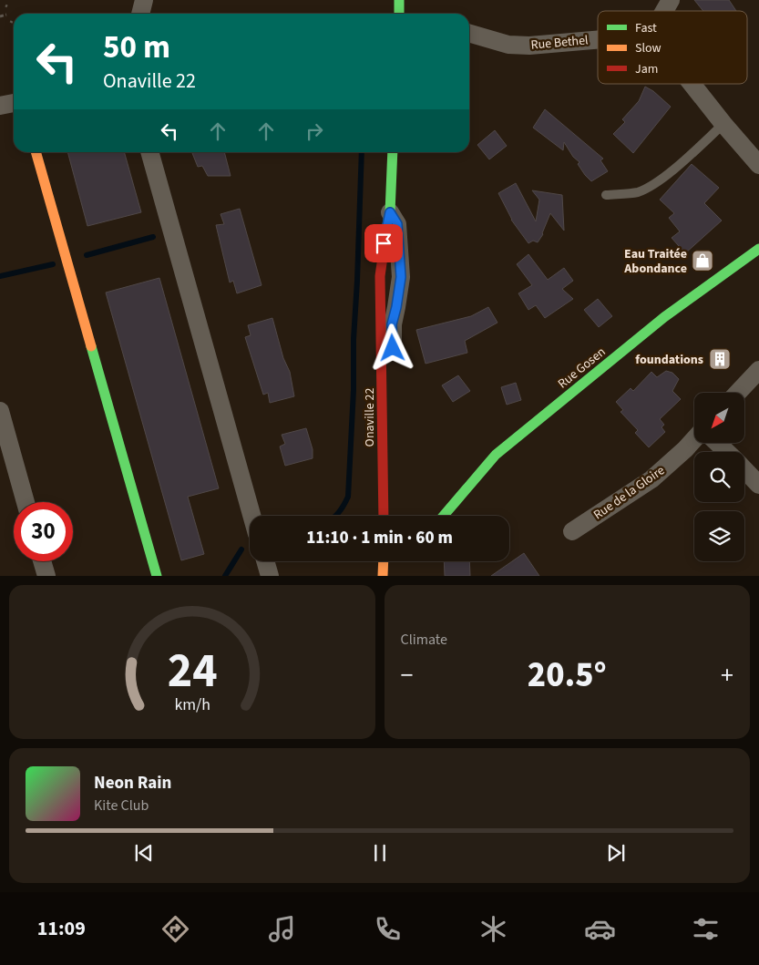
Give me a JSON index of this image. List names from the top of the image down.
{
  "streets": {
    "street": [
      "Rue Bethel",
      "Rue Gosen",
      "Onaville 22",
      "Rue de la Gloire"
    ]
  },
  "places": {
    "shop": ["Eau Traitée Abondance"],
    "building": ["foundations"]
  },
  "legend": ["Fast", "Slow", "Jam"],
  "north": "bottom left",
  "page": {
    "turn": ["50 m", "Onaville 22"],
    "limit": "30",
    "trip": "11:10 · 1 min · 60 m",
    "tile": "Climate",
    "heat": ["−", "20.5°", "+"],
    "song": ["Neon Rain", "Kite Club"],
    "tabs": "11:09",
    "gauge": ["24", "km/h"]
  }
}
